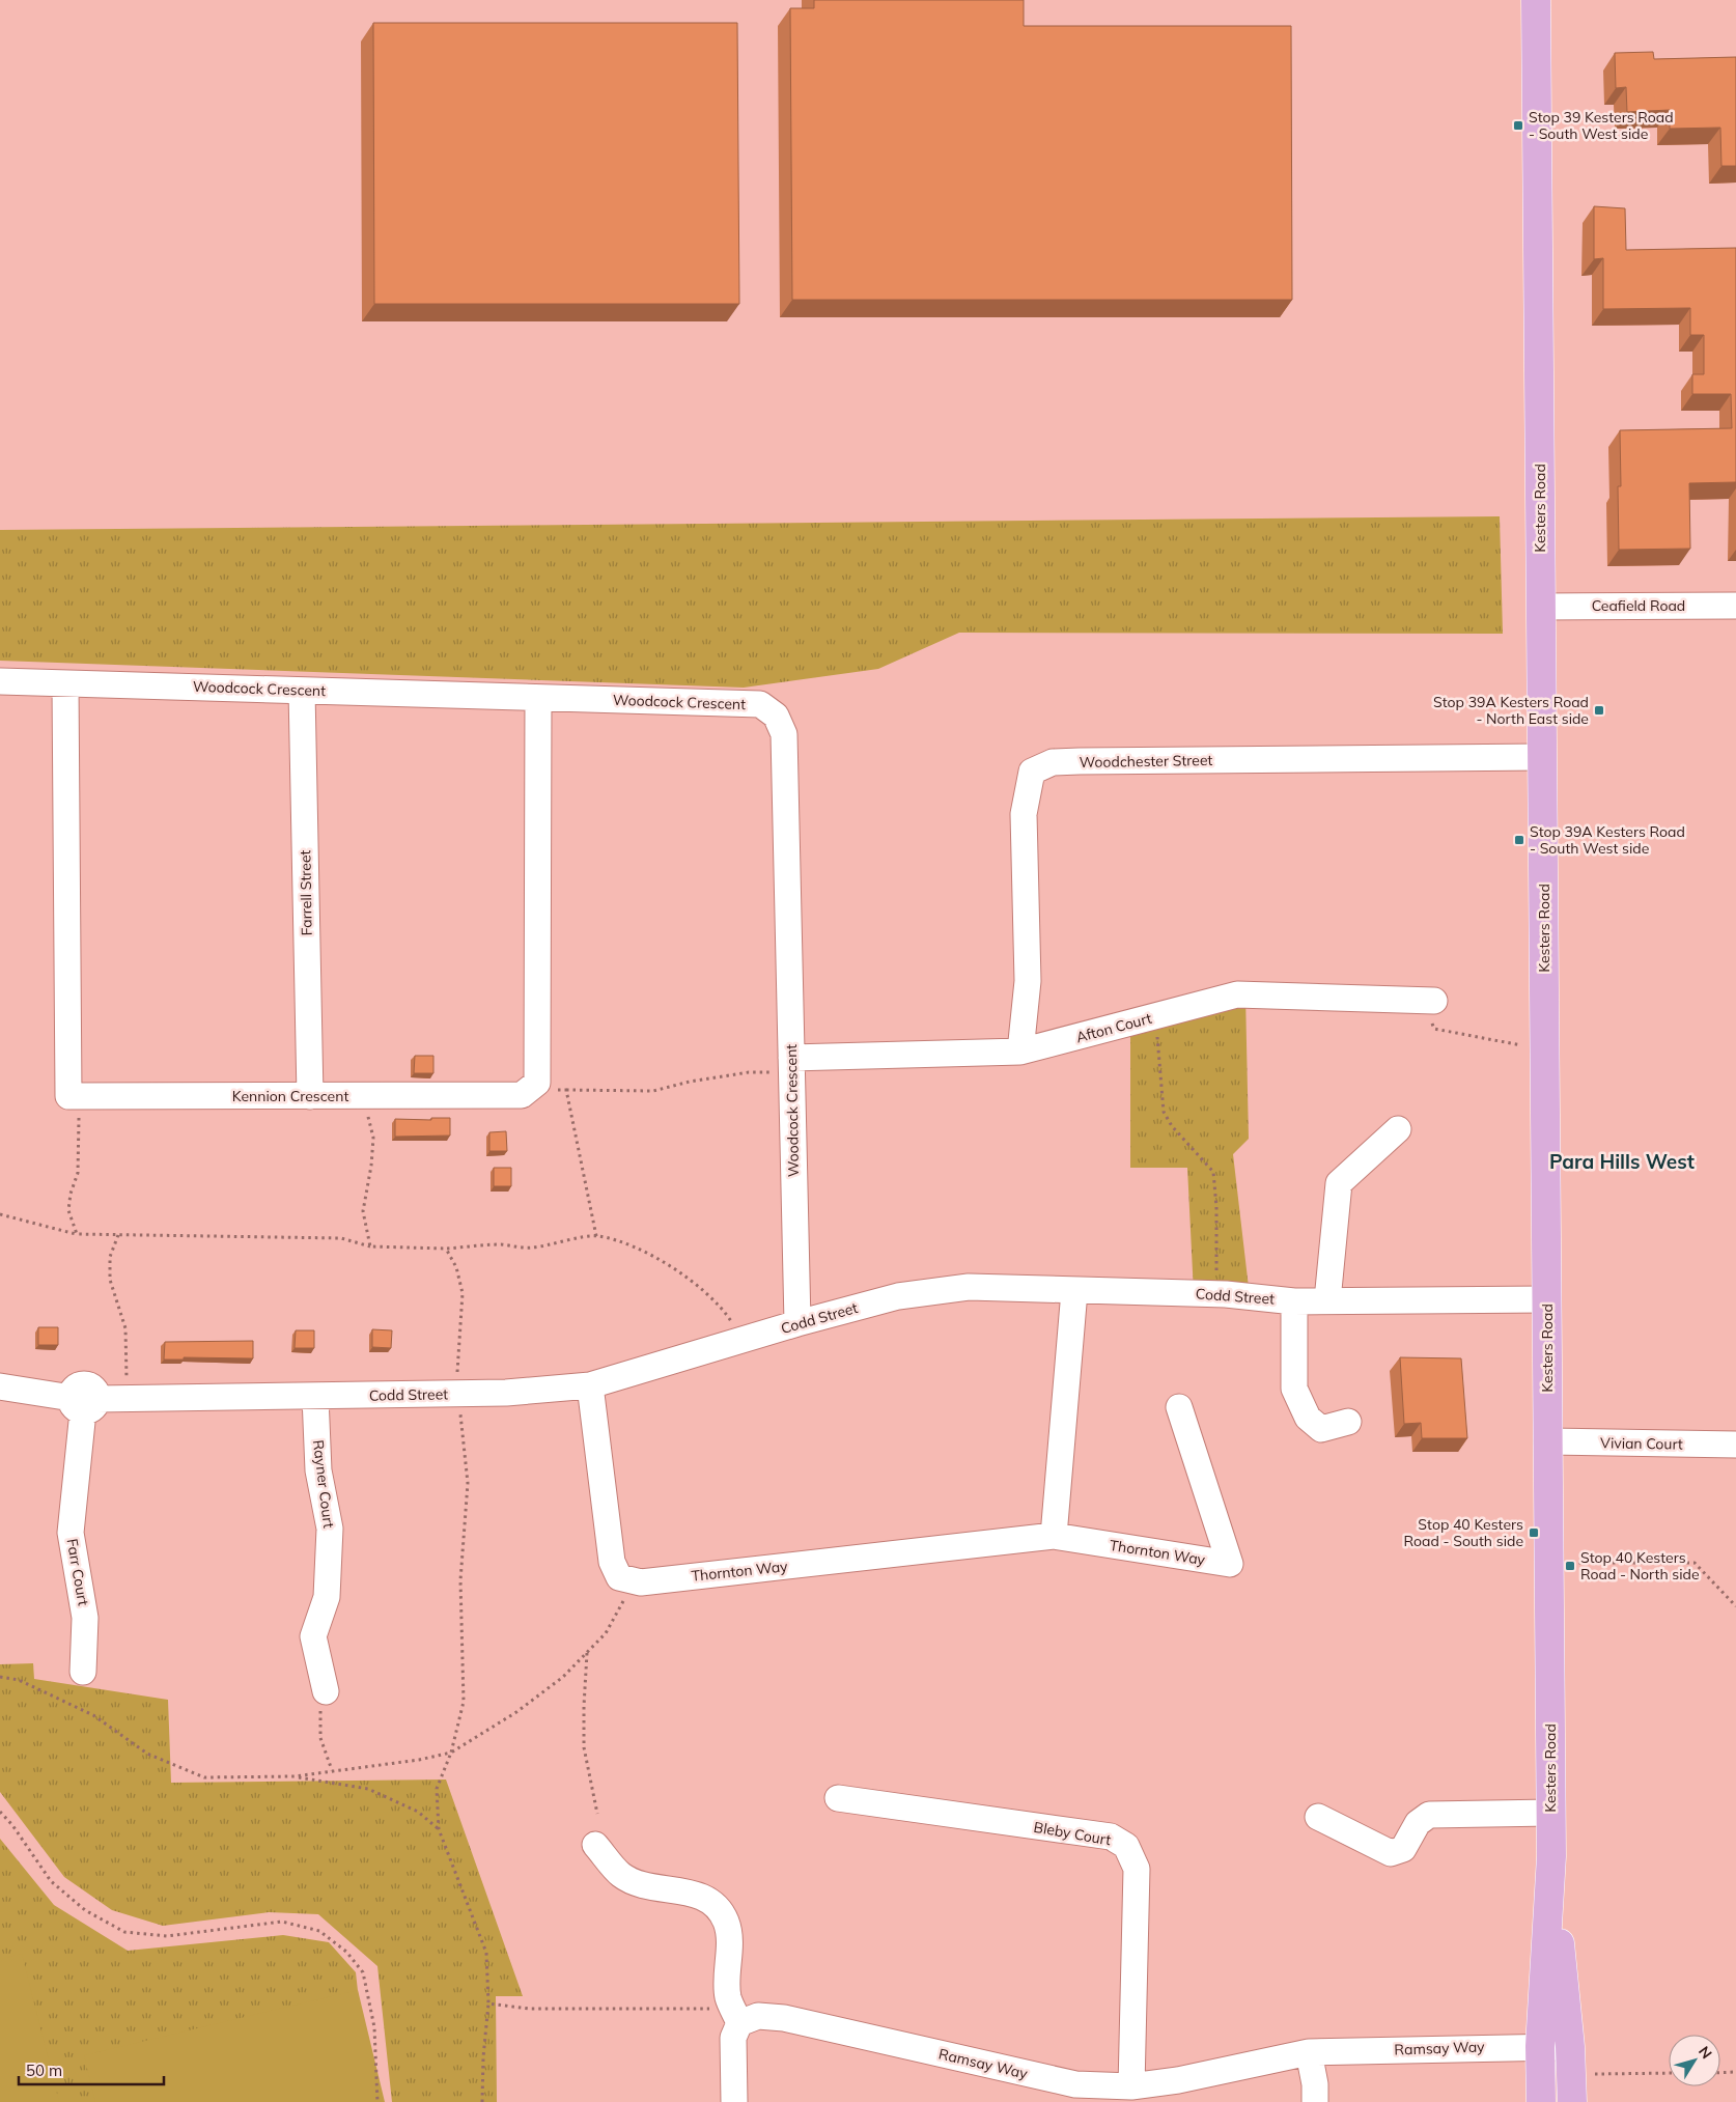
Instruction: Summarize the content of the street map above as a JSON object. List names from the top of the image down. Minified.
{"streets":{"main road":["Kesters Road"],"street":["Ceafield Road","Woodcock Crescent","Woodchester Street","Farrell Street","Afton Court","Kennion Crescent","Codd Street","Vivian Court","Rayner Court","Thornton Way","Farr Court","Bleby Court","Ramsay Way"]},"crossings":[["Kesters Road","Ceafield Road"],["Kesters Road","Woodchester Street"],["Kesters Road","Codd Street"],["Kesters Road","Vivian Court"],["Kesters Road","Ramsay Way"],["Woodcock Crescent","Farrell Street"],["Woodcock Crescent","Afton Court"],["Woodcock Crescent","Kennion Crescent"],["Woodcock Crescent","Codd Street"],["Woodchester Street","Afton Court"],["Farrell Street","Kennion Crescent"],["Codd Street","Rayner Court"],["Codd Street","Thornton Way"],["Codd Street","Farr Court"],["Bleby Court","Ramsay Way"]],"districts":["Para Hills West"],"places":{"transit":["Stop 39 Kesters Road - South West side","Stop 39A Kesters Road - North East side","Stop 39A Kesters Road - South West side","Stop 40 Kesters Road - South side","Stop 40 Kesters Road - North side"]},"scale_bar":"50 m","north":"top right"}
